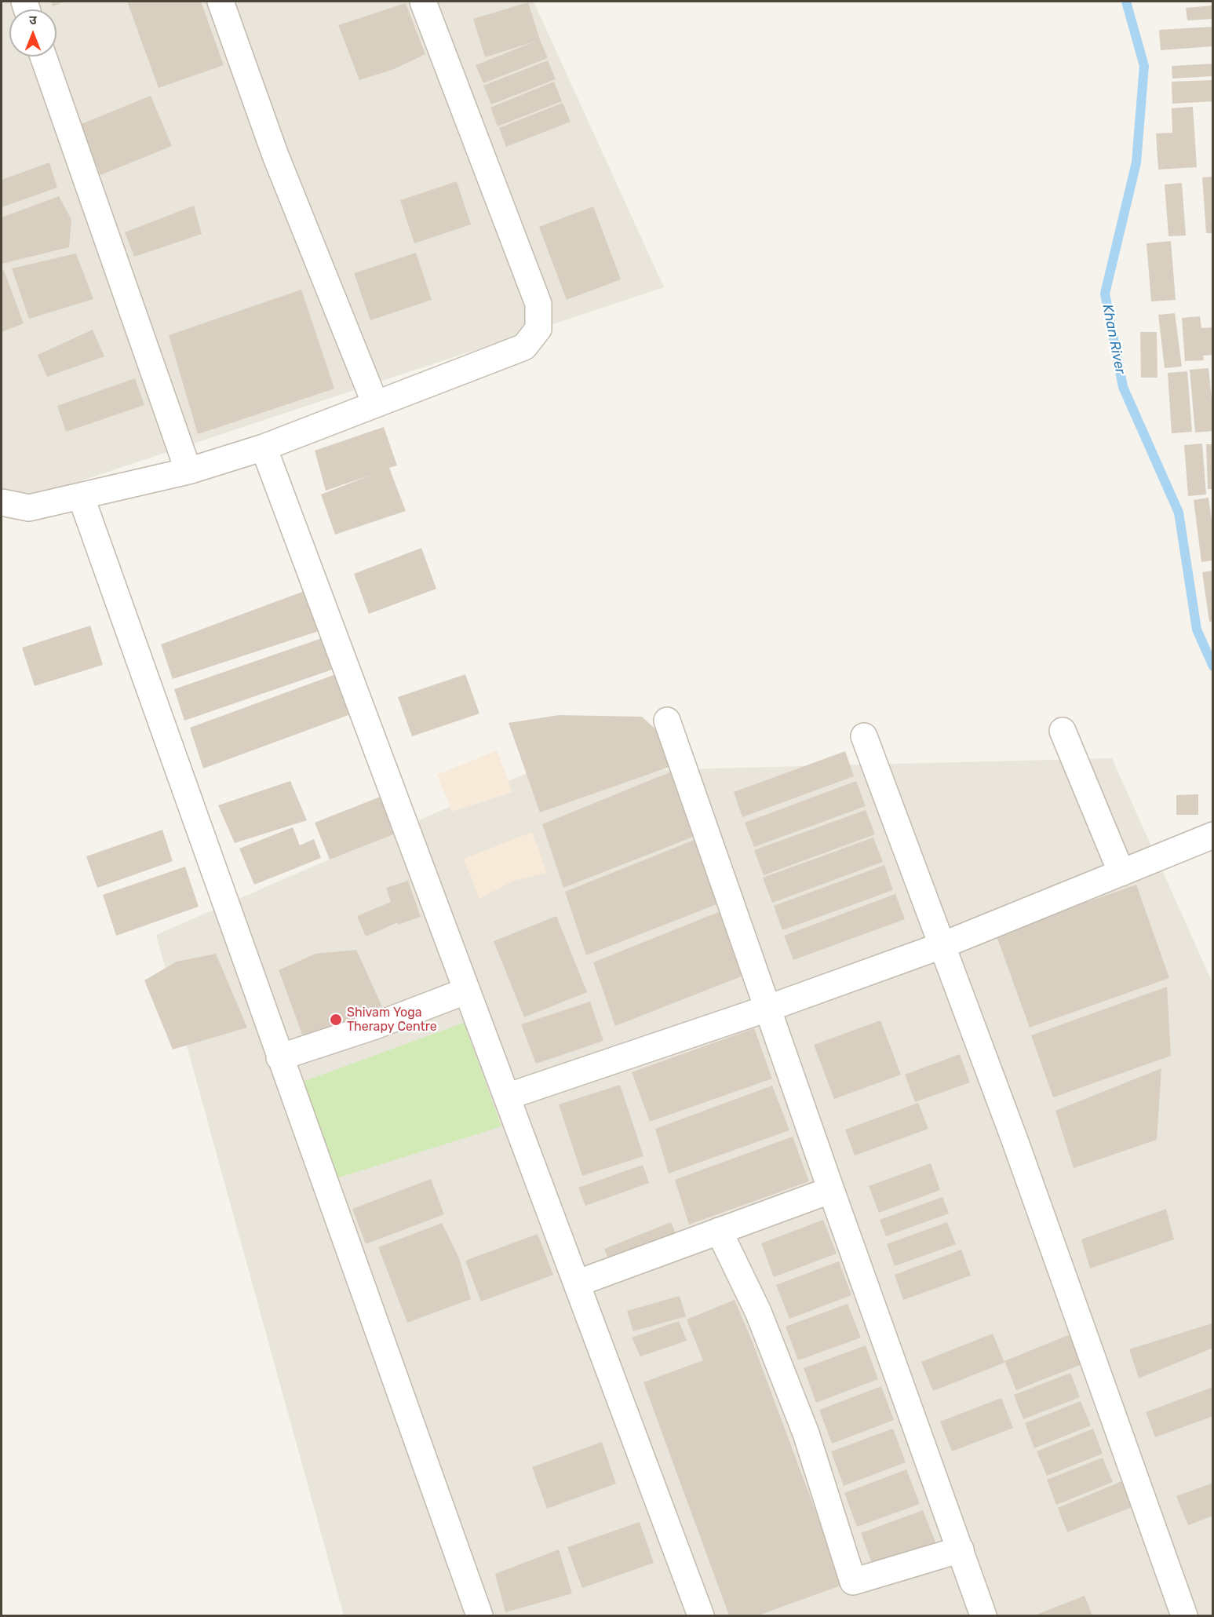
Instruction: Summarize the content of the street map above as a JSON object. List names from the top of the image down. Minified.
{"water":["Khan River"],"places":["Shivam Yoga Therapy Centre"],"north":"top"}
